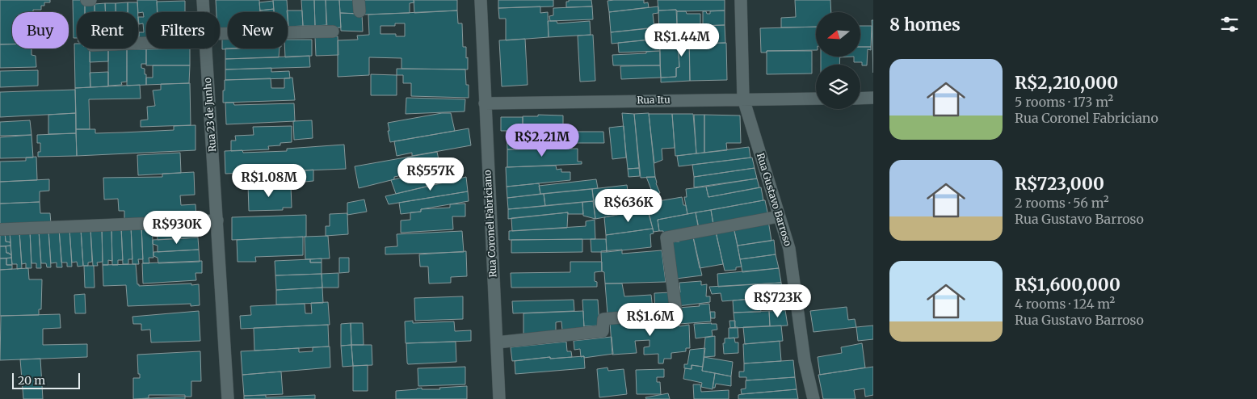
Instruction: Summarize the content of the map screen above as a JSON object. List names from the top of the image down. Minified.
{"streets":{"street":["Rua Itu","Rua 23 de Junho","Rua Gustavo Barroso","Rua Coronel Fabriciano"]},"crossings":[["Rua Itu","Rua Gustavo Barroso"],["Rua Itu","Rua Coronel Fabriciano"]],"scale_bar":"20 m","north":"left","page":{"heading":"8 homes","chip":["Buy","Rent","Filters","New"],"price":["R$1.44M","R$2.21M","R$557K","R$1.08M","R$636K","R$930K","R$723K","R$1.6M"],"list":[{"name":"R$2,210,000","note":"5 rooms · 173 m² · Rua Coronel Fabriciano"},{"name":"R$723,000","note":"2 rooms · 56 m² · Rua Gustavo Barroso"},{"name":"R$1,600,000","note":"4 rooms · 124 m² · Rua Gustavo Barroso"}],"scale":"20 m"}}
